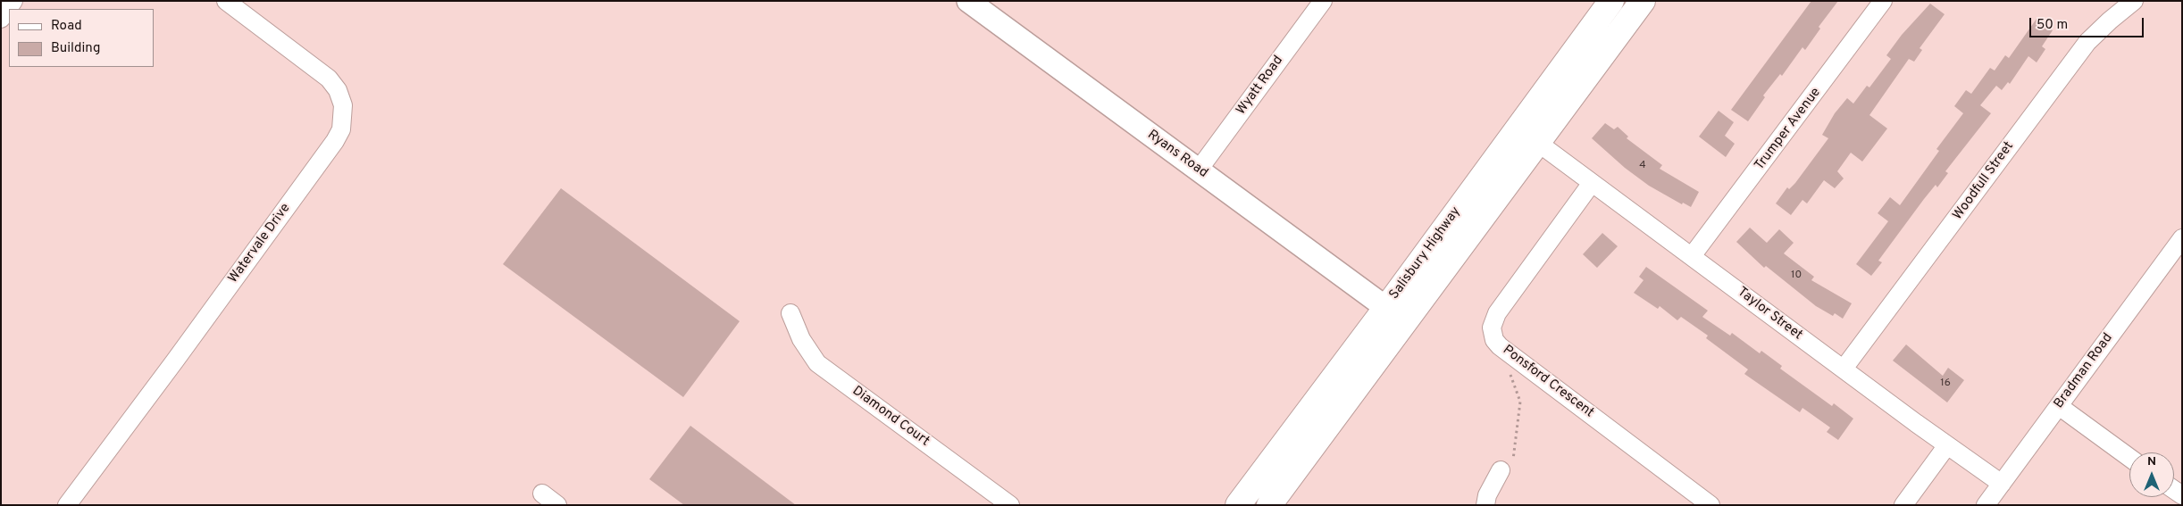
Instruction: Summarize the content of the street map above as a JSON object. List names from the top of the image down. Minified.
{"streets":{"main road":["Salisbury Highway"],"street":["Wyatt Road","Trumper Avenue","Ryans Road","Woodfull Street","Watervale Drive","Taylor Street","Bradman Road","Ponsford Crescent","Diamond Court"]},"crossings":[["Wyatt Road","Ryans Road"],["Trumper Avenue","Taylor Street"],["Ryans Road","Salisbury Highway"],["Woodfull Street","Taylor Street"],["Salisbury Highway","Taylor Street"],["Taylor Street","Bradman Road"],["Taylor Street","Ponsford Crescent"]],"house_numbers":["4","10","16"],"legend":["Road","Building"],"scale_bar":"50 m","north":"top"}
